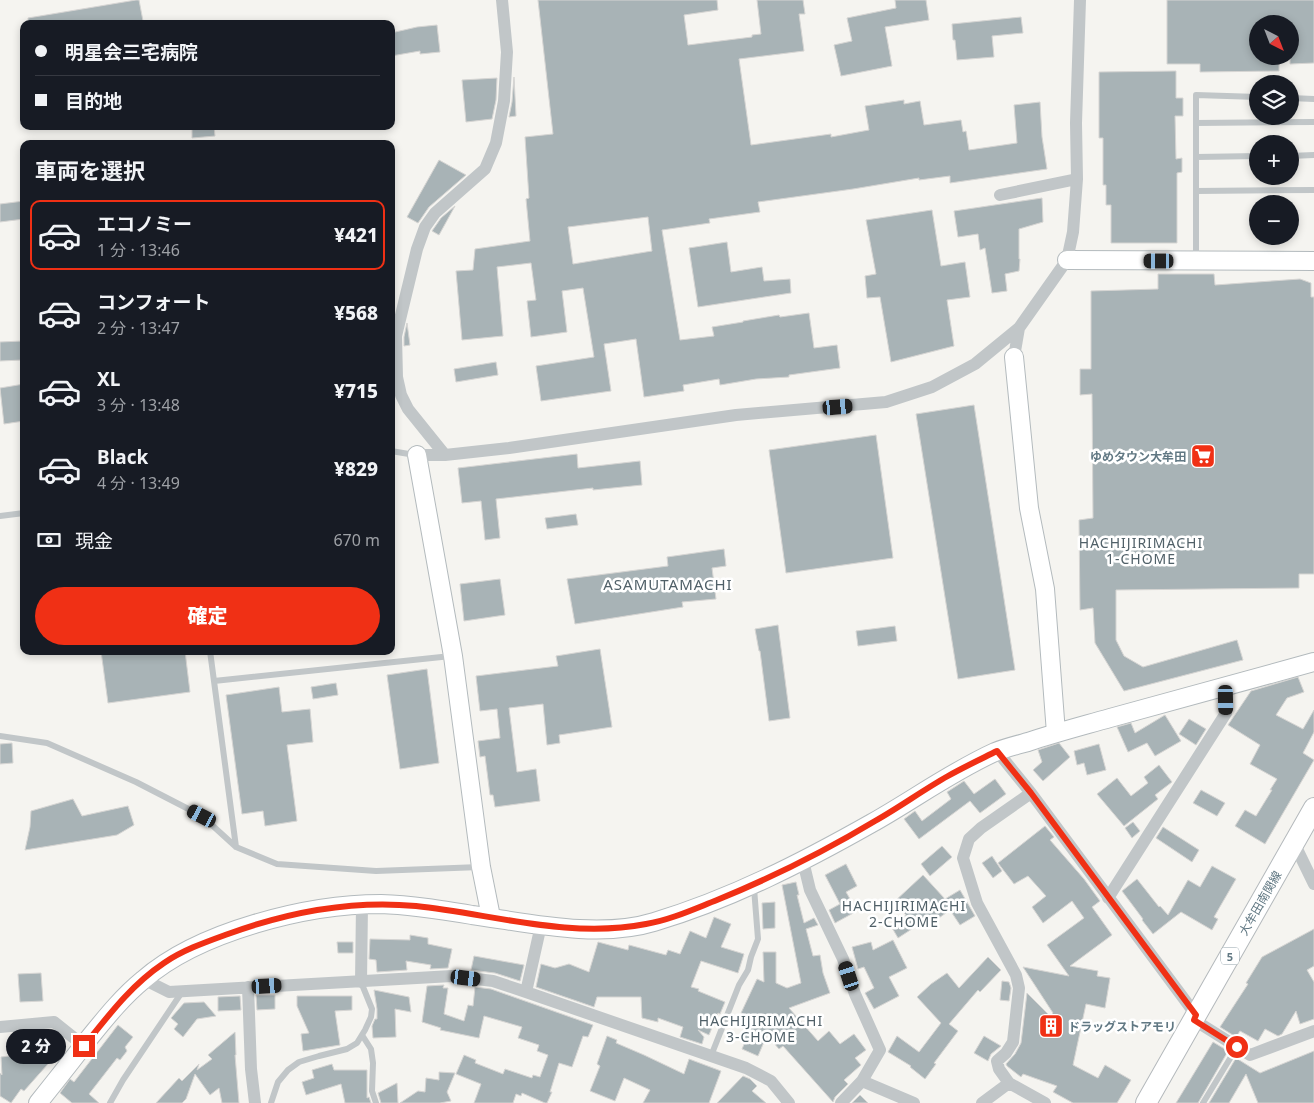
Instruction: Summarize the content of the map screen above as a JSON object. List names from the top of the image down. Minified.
{"streets":{"main road":["大牟田南関線","5"]},"districts":["HACHIJIRIMACHI 1-CHOME","ASAMUTAMACHI","HACHIJIRIMACHI 2-CHOME","HACHIJIRIMACHI 3-CHOME"],"places":{"supermarket":["ゆめタウン大牟田"],"building":["ドラッグストアモリ"]},"north":"bottom right","page":{"map_buttons":["+","−"],"banner":["明星会三宅病院","目的地"],"heading":"車両を選択","list":[{"name":"エコノミー","note":"1 分 · 13:46","value":"¥421"},{"name":"コンフォート","note":"2 分 · 13:47","value":"¥568"},{"name":"XL","note":"3 分 · 13:48","value":"¥715"},{"name":"Black","note":"4 分 · 13:49","value":"¥829"}],"pay":["現金","670 m"],"buttons":"確定","bubble":"2 分"}}
